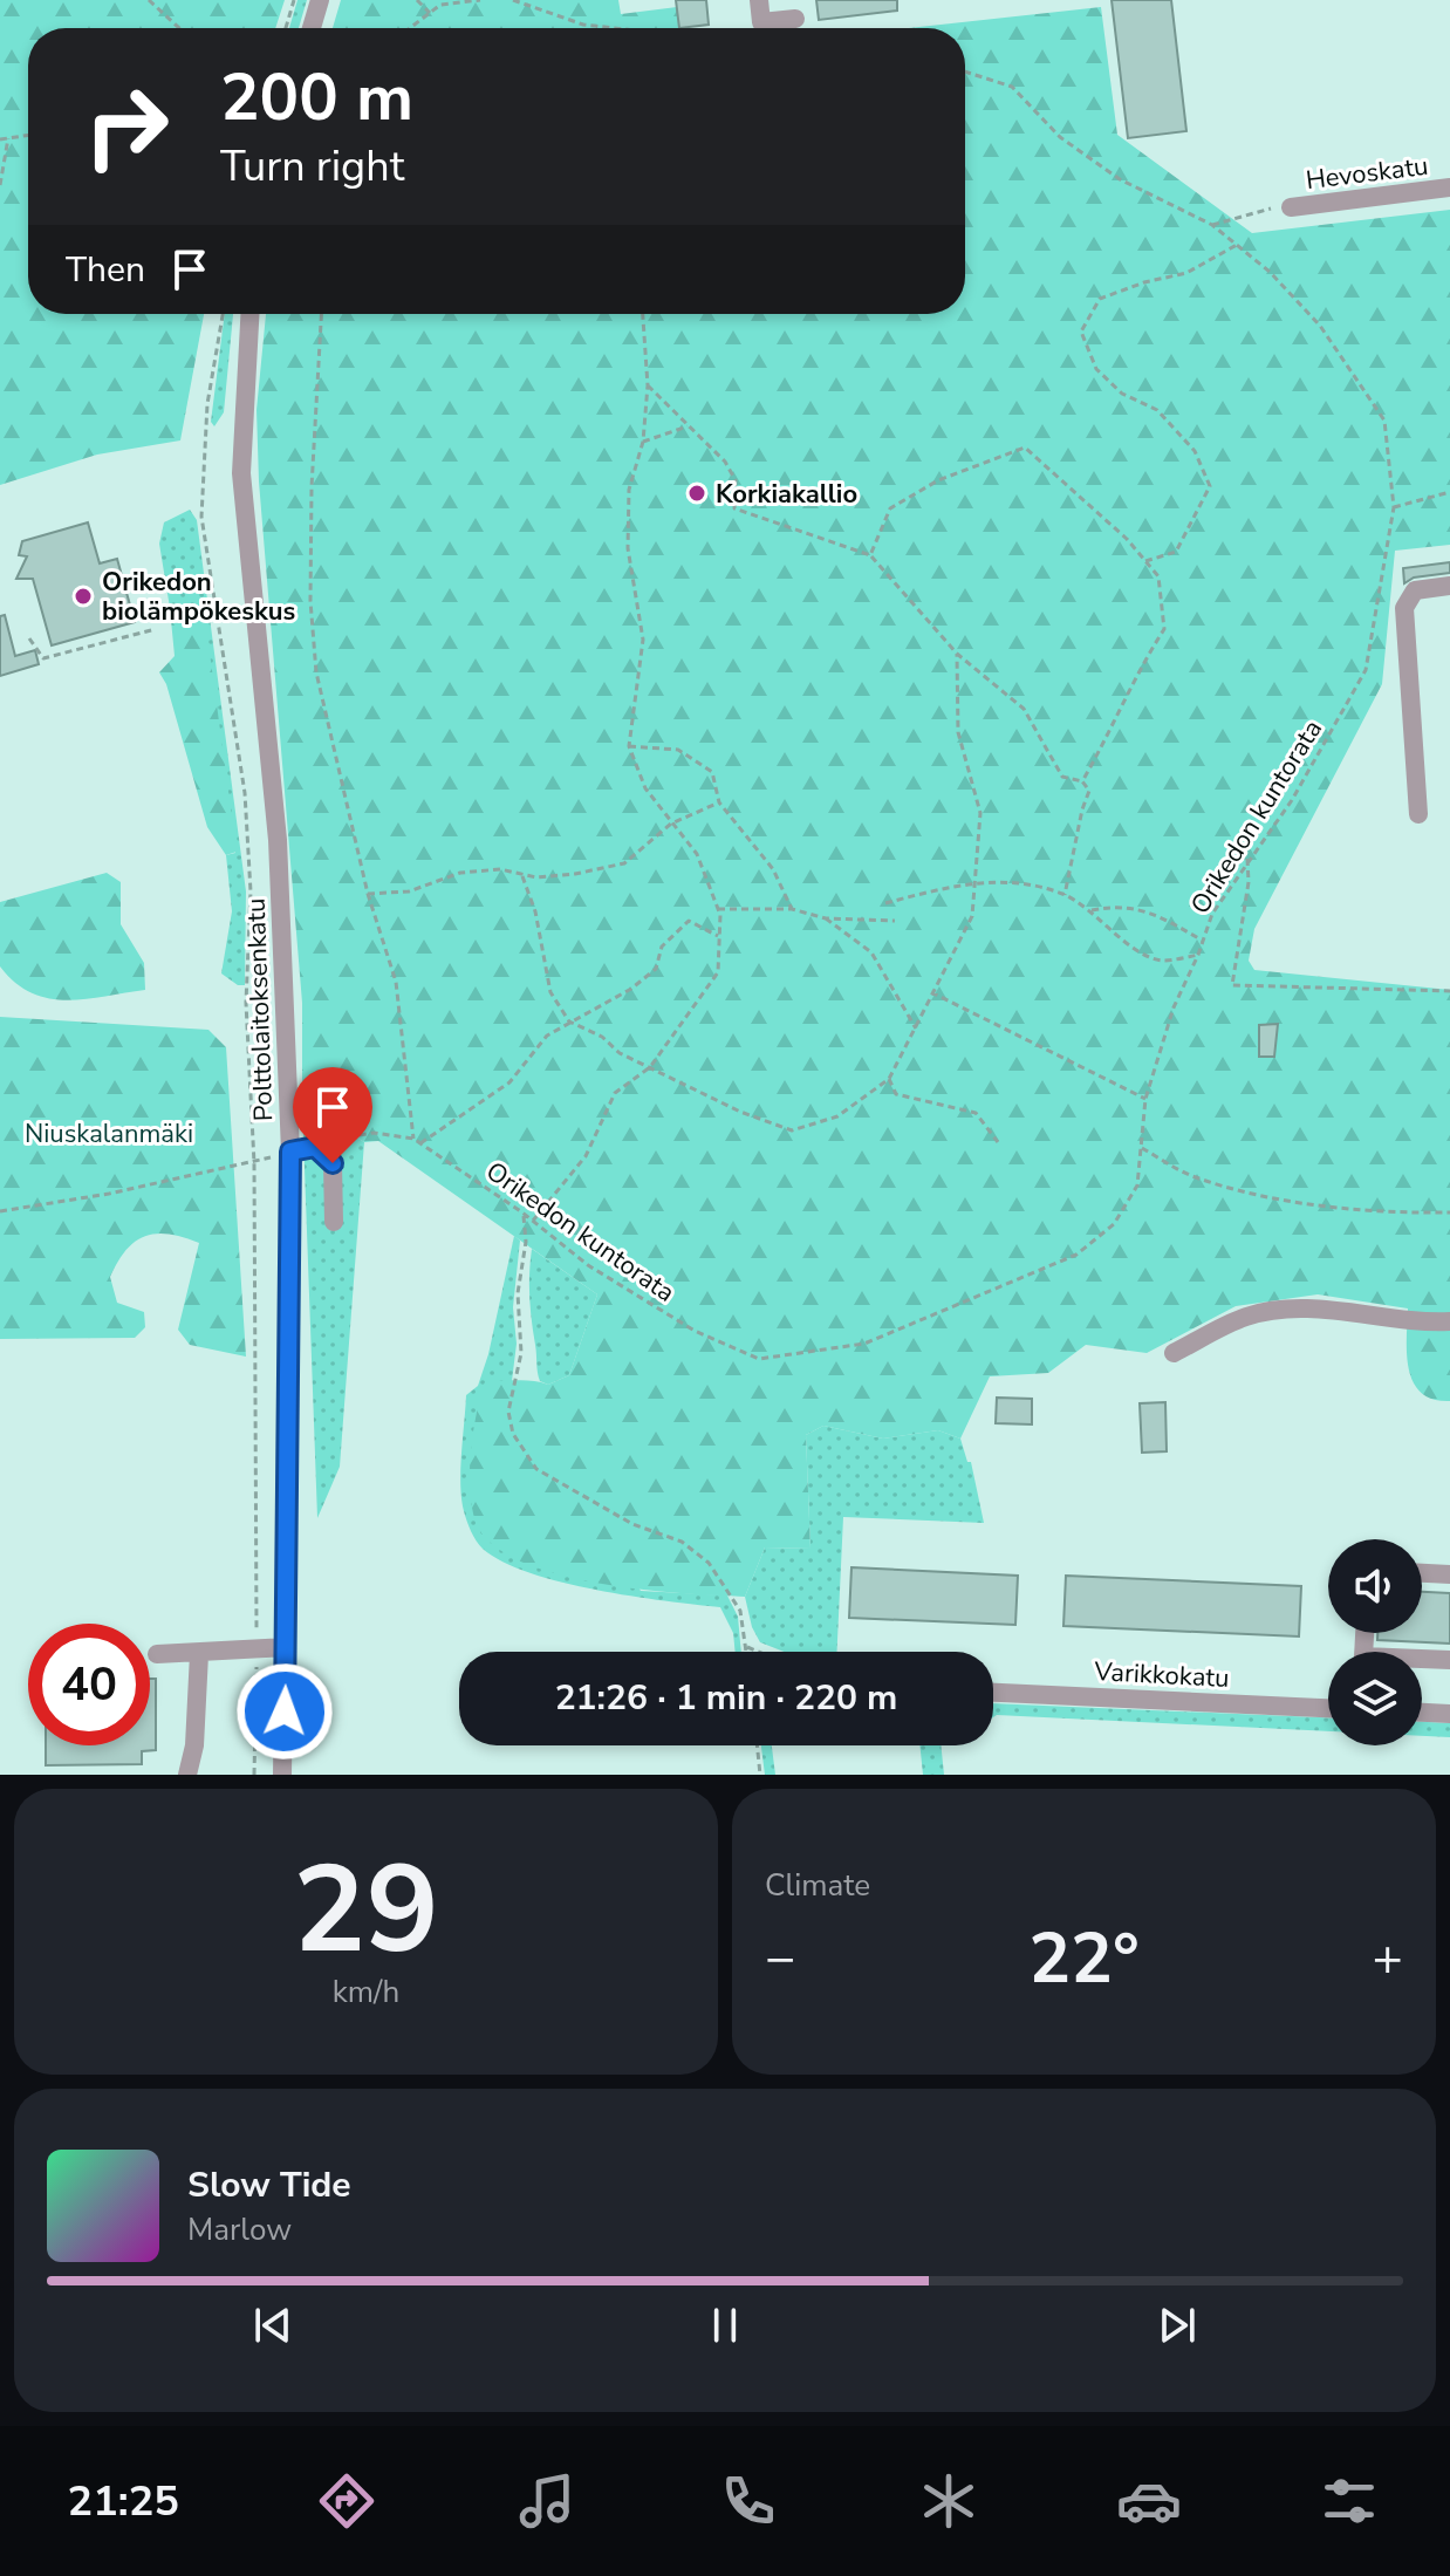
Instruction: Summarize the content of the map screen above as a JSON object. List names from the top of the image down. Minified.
{"streets":{"street":["Hevoskatu","Polttolaitoksenkatu","Varikkokatu"],"path":["Orikedon kuntorata"]},"parks":["Niuskalanmäki"],"places":["Korkiakallio","Orikedon biolämpökeskus"],"page":{"turn":["200 m","Turn right"],"then":"Then","limit":"40","trip":"21:26 · 1 min · 220 m","tile":[["29","km/h"],"Climate"],"heat":["−","22°","+"],"song":["Slow Tide","Marlow"],"tabs":"21:25"}}
